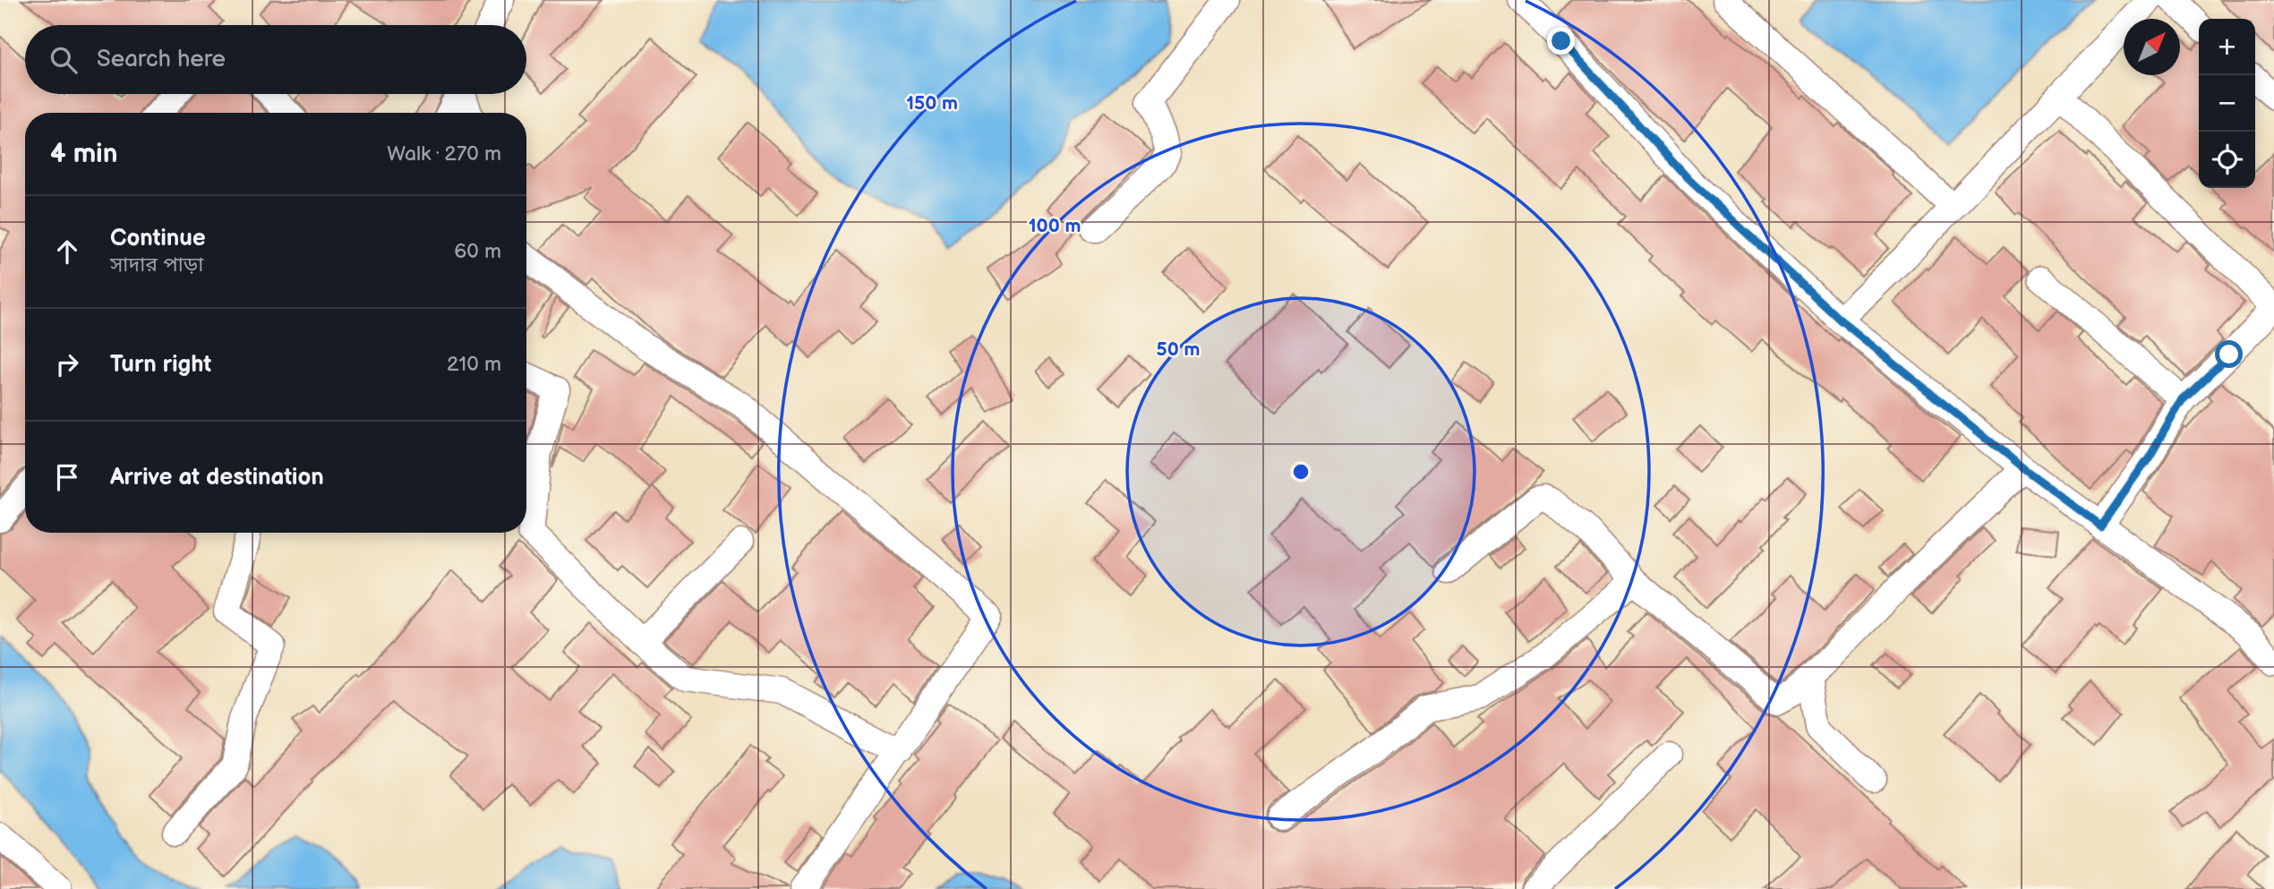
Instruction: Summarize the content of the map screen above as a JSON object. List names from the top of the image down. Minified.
{"north":"top right","page":{"map_buttons":["+","−"],"search":"Search here","heading":["4 min","Walk · 270 m"],"list":[["Continue","সাদার পাড়া","60 m"],["Turn right","210 m"],"Arrive at destination"]},"rings":["150 m","100 m","50 m"]}
